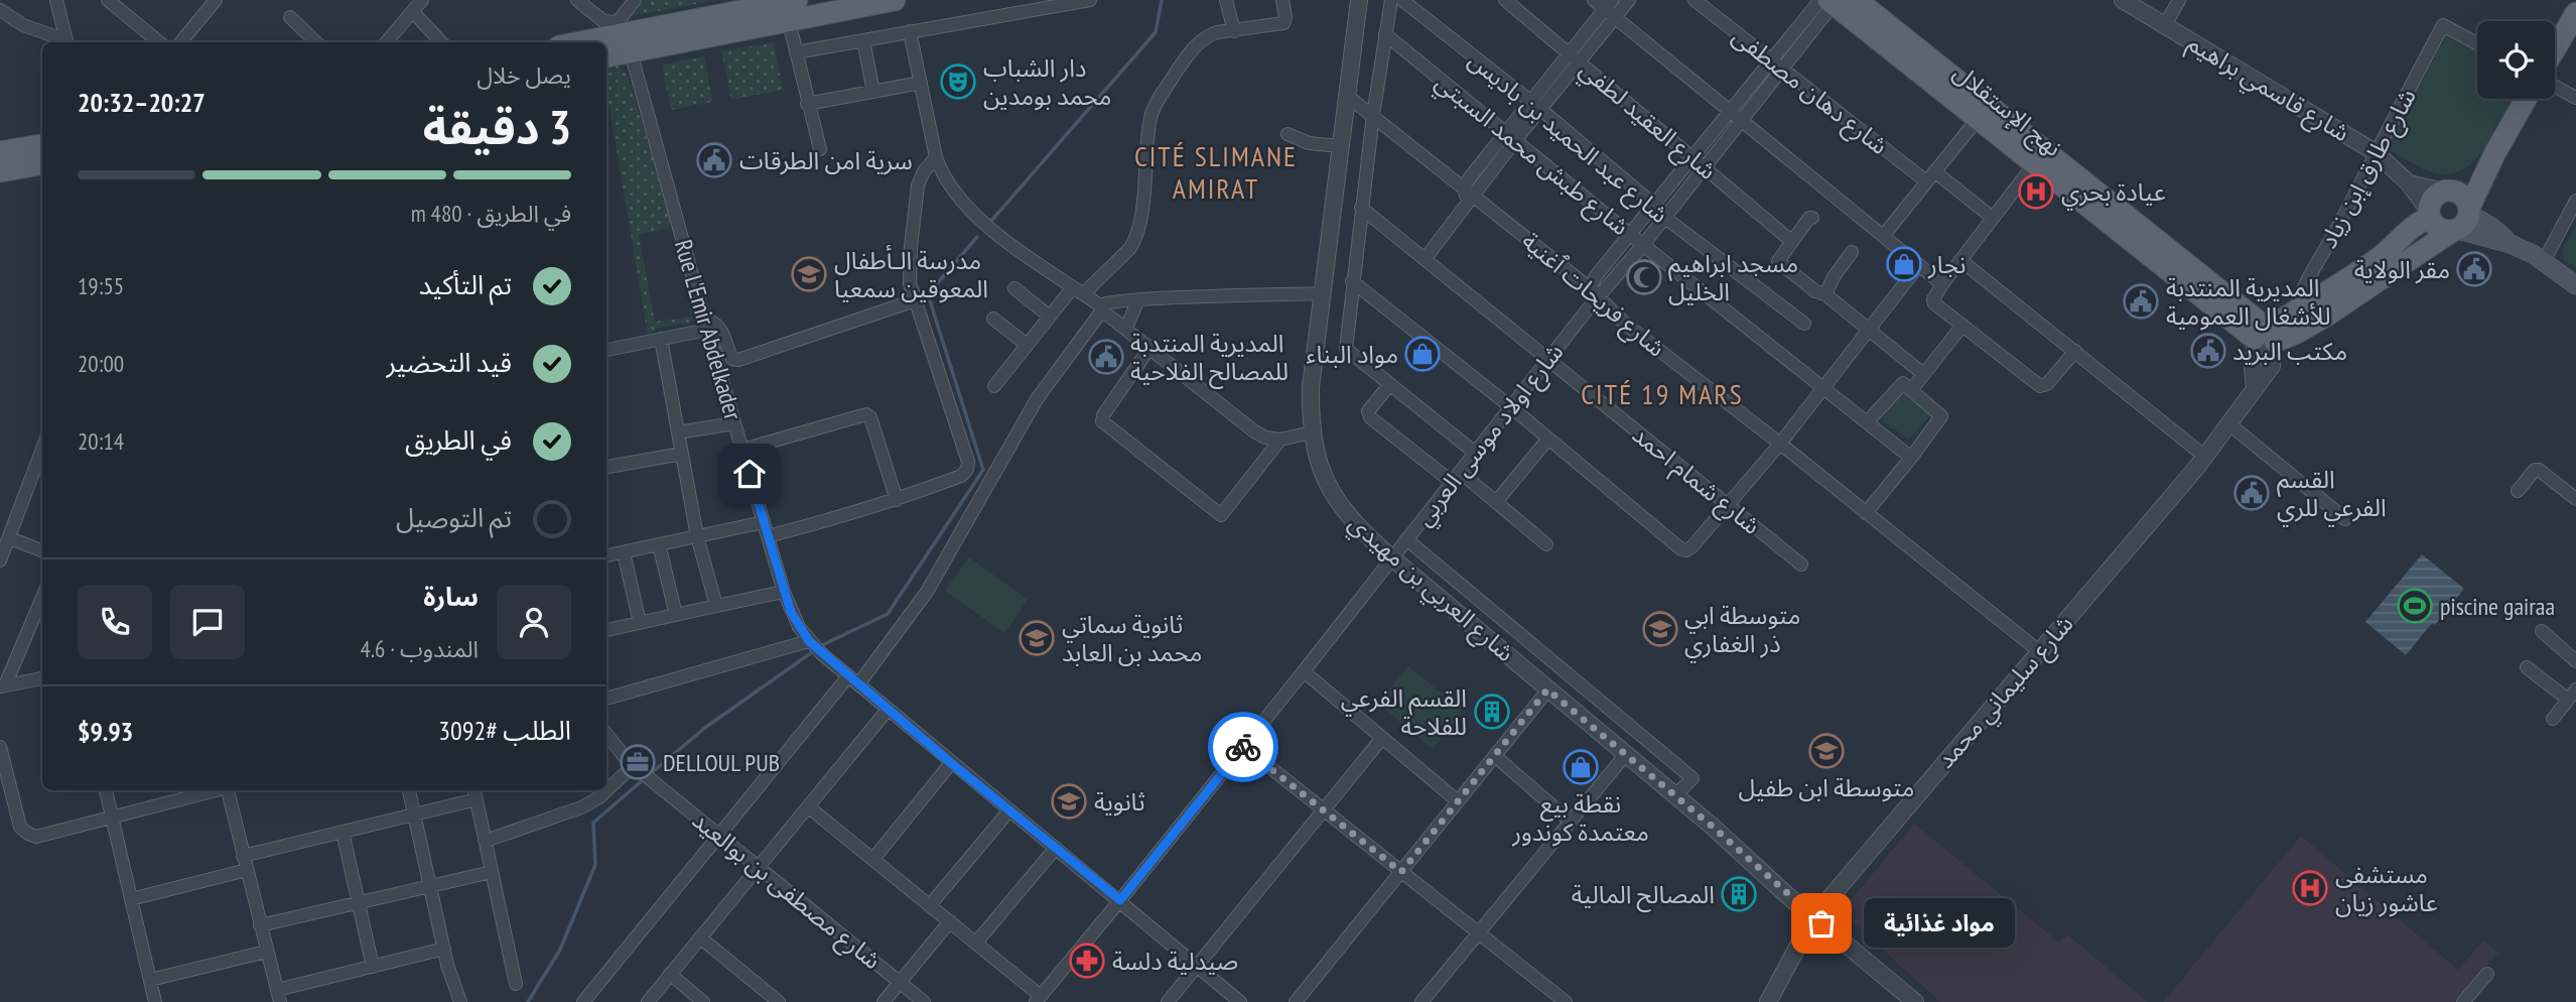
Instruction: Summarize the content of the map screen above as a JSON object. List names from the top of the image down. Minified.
{"streets":{"main road":["نهج الإستقلال"],"street":["شارع قاسمي براهيم","شارع دهان مصطفى","شارع العقيد لطفي","شارع عبد الحميد بن باديس","شارع طبش محمد السبتي","شارع طارق إبن زياد","شارع فريحات ٱغنية","Rue L'Emir Abdelkader","شارع اولاد موسى العربي","شارع شمام احمد","شارع العربي بن مهيدي","شارع سليماني محمد","شارع مصطفى بن بوالعيد"]},"crossings":[["شارع قاسمي براهيم","شارع طارق إبن زياد"],["شارع دهان مصطفى","شارع اولاد موسى العربي"],["نهج الإستقلال","شارع اولاد موسى العربي"],["نهج الإستقلال","شارع سليماني محمد"],["شارع العقيد لطفي","شارع اولاد موسى العربي"],["شارع عبد الحميد بن باديس","شارع اولاد موسى العربي"],["شارع طبش محمد السبتي","شارع اولاد موسى العربي"],["شارع فريحات ٱغنية","شارع اولاد موسى العربي"],["شارع فريحات ٱغنية","شارع العربي بن مهيدي"],["شارع فريحات ٱغنية","شارع سليماني محمد"],["Rue L'Emir Abdelkader","شارع اولاد موسى العربي"],["شارع اولاد موسى العربي","شارع شمام احمد"],["شارع اولاد موسى العربي","شارع العربي بن مهيدي"],["شارع العربي بن مهيدي","شارع سليماني محمد"]],"districts":["CITÉ SLIMANE AMIRAT","CITÉ 19 MARS"],"places":{"theatre":["دار الشباب محمد بومدين"],"public building":["سرية امن الطرقات","مقر الولاية","المديرية المنتدبة للأشغال العمومية","مكتب البريد","المديرية المنتدبة للمصالح الفلاحية","القسم الفرعي للري"],"hospital":["عيادة بحري","مستشفى عاشور زيان"],"shop":["نجار","مواد البناء","نقطة بيع معتمدة كوندور"],"school or university":["مدرسة الـأطفال المعوقين سمعيا","متوسطة ابي ذر الغفاري","ثانوية سماتي محمد بن العابد","متوسطة ابن طفيل","ثانوية"],"mosque":["مسجد ابراهيم الخليل"],"sports":["piscine gairaa"],"building":["القسم الفرعي للفلاحة","المصالح المالية"],"office":["DELLOUL PUB"],"other":["مواد غذائية"],"pharmacy":["صيدلية دلسة"]},"page":{"heading":["3 دقيقة","يصل خلال","20:27–20:32"],"panel":["سارة","المندوب · 4.6","الطلب #3092","$9.93"],"bar":"في الطريق · 480 m","list":[["تم التأكيد","19:55"],["قيد التحضير","20:00"],["في الطريق","20:14"],"تم التوصيل"],"bubble":"مواد غذائية"}}
